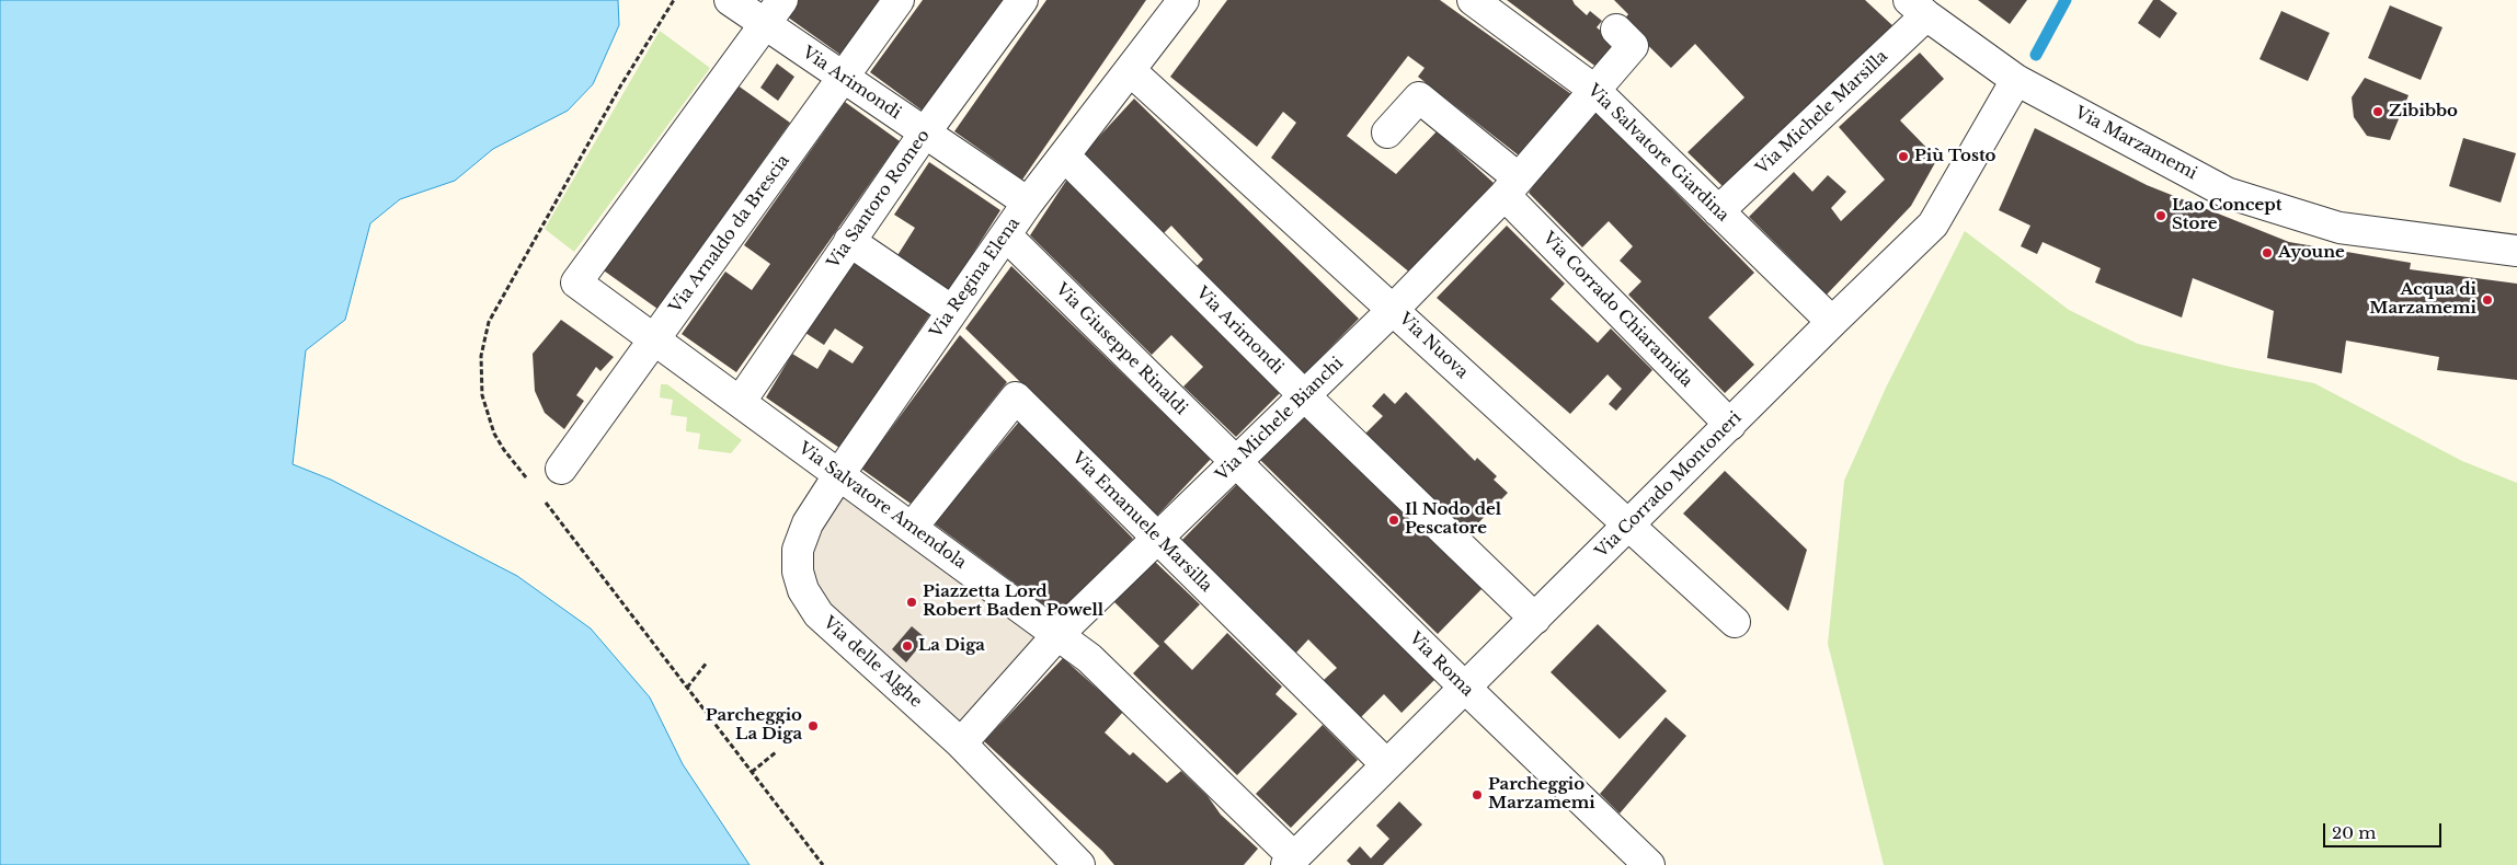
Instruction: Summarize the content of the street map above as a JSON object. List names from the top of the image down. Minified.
{"streets":{"street":["Via Arimondi","Via Michele Marsilla","Via Marzamemi","Via Salvatore Giardina","Via Santoro Romeo","Via Arnaldo da Brescia","Via Regina Elena","Via Corrado Chiaramida","Via Nuova","Via Giuseppe Rinaldi","Via Michele Bianchi","Via Corrado Montoneri","Via Salvatore Amendola","Via Emanuele Marsilla","Via delle Alghe","Via Roma"]},"crossings":[["Via Arimondi","Via Santoro Romeo"],["Via Arimondi","Via Arnaldo da Brescia"],["Via Arimondi","Via Regina Elena"],["Via Arimondi","Via Michele Bianchi"],["Via Arimondi","Via Corrado Montoneri"],["Via Arimondi","Via Salvatore Amendola"],["Via Michele Marsilla","Via Marzamemi"],["Via Michele Marsilla","Via Salvatore Giardina"],["Via Marzamemi","Via Corrado Montoneri"],["Via Salvatore Giardina","Via Michele Bianchi"],["Via Salvatore Giardina","Via Corrado Montoneri"],["Via Santoro Romeo","Via Salvatore Amendola"],["Via Arnaldo da Brescia","Via Salvatore Amendola"],["Via Regina Elena","Via Nuova"],["Via Regina Elena","Via Giuseppe Rinaldi"],["Via Regina Elena","Via Salvatore Amendola"],["Via Regina Elena","Via delle Alghe"],["Via Corrado Chiaramida","Via Michele Bianchi"],["Via Corrado Chiaramida","Via Corrado Montoneri"],["Via Nuova","Via Michele Bianchi"],["Via Nuova","Via Corrado Montoneri"],["Via Giuseppe Rinaldi","Via Michele Bianchi"],["Via Giuseppe Rinaldi","Via Roma"],["Via Michele Bianchi","Via Salvatore Amendola"],["Via Michele Bianchi","Via Emanuele Marsilla"],["Via Michele Bianchi","Via delle Alghe"],["Via Michele Bianchi","Via Roma"],["Via Corrado Montoneri","Via Salvatore Amendola"],["Via Corrado Montoneri","Via Emanuele Marsilla"],["Via Corrado Montoneri","Via Roma"],["Via Salvatore Amendola","Via Emanuele Marsilla"]],"places":["Zibibbo","Più Tosto","Lao Concept Store","Ayoune","Acqua di Marzamemi","Il Nodo del Pescatore","Piazzetta Lord Robert Baden Powell","La Diga","Parcheggio La Diga","Parcheggio Marzamemi"],"scale_bar":"20 m"}
